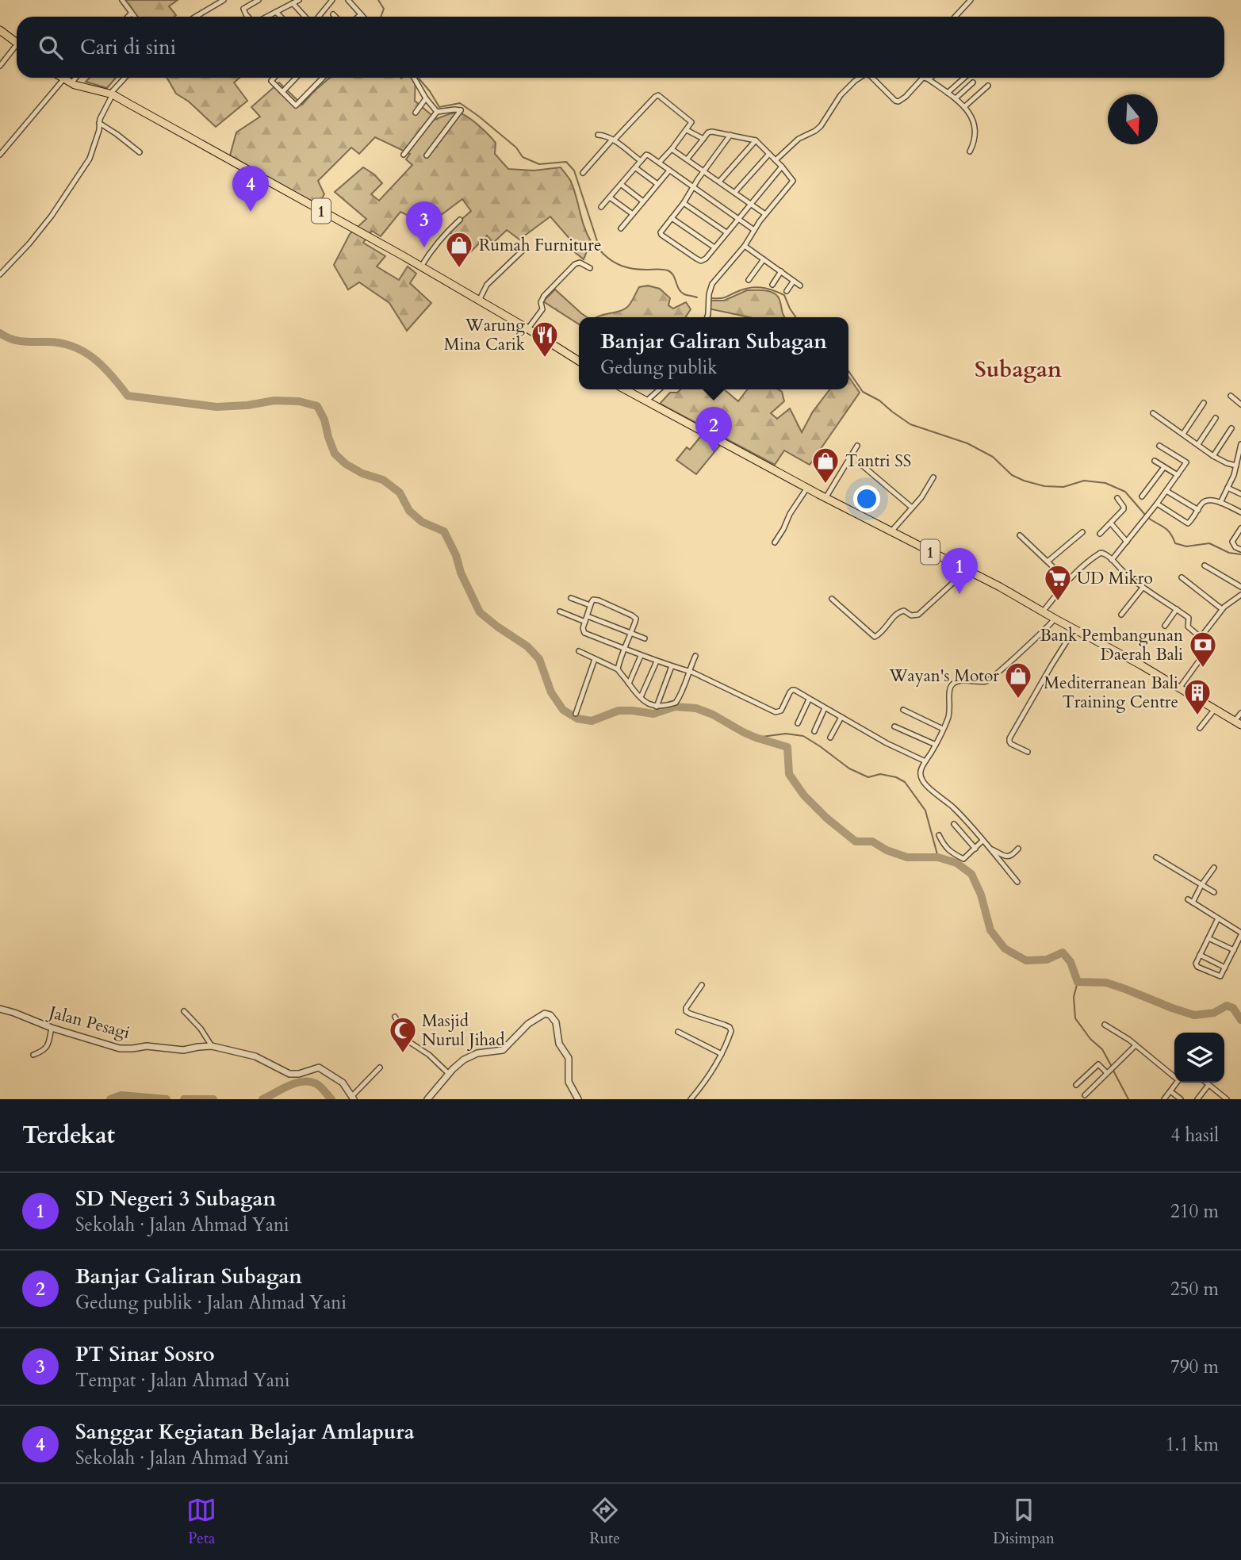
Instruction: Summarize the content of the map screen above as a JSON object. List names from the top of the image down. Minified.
{"streets":{"highway":["1"],"street":["Jalan Pesagi"]},"districts":["Subagan"],"places":{"shop":["Rumah Furniture","Tantri SS","Wayan's Motor"],"restaurant":["Warung Mina Carik"],"supermarket":["UD Mikro"],"bank":["Bank Pembangunan Daerah Bali"],"building":["Mediterranean Bali Training Centre"],"mosque":["Masjid Nurul Jihad"]},"north":"bottom","page":{"search":"Cari di sini","pins":["4","3","2","1"],"popup":["Banjar Galiran Subagan","Gedung publik"],"heading":["Terdekat","4 hasil"],"list":[{"mark":"1","name":"SD Negeri 3 Subagan","note":"Sekolah · Jalan Ahmad Yani","value":"210 m"},{"mark":"2","name":"Banjar Galiran Subagan","note":"Gedung publik · Jalan Ahmad Yani","value":"250 m"},{"mark":"3","name":"PT Sinar Sosro","note":"Tempat · Jalan Ahmad Yani","value":"790 m"},{"mark":"4","name":"Sanggar Kegiatan Belajar Amlapura","note":"Sekolah · Jalan Ahmad Yani","value":"1.1 km"}],"nav":["Peta","Rute","Disimpan"]}}
